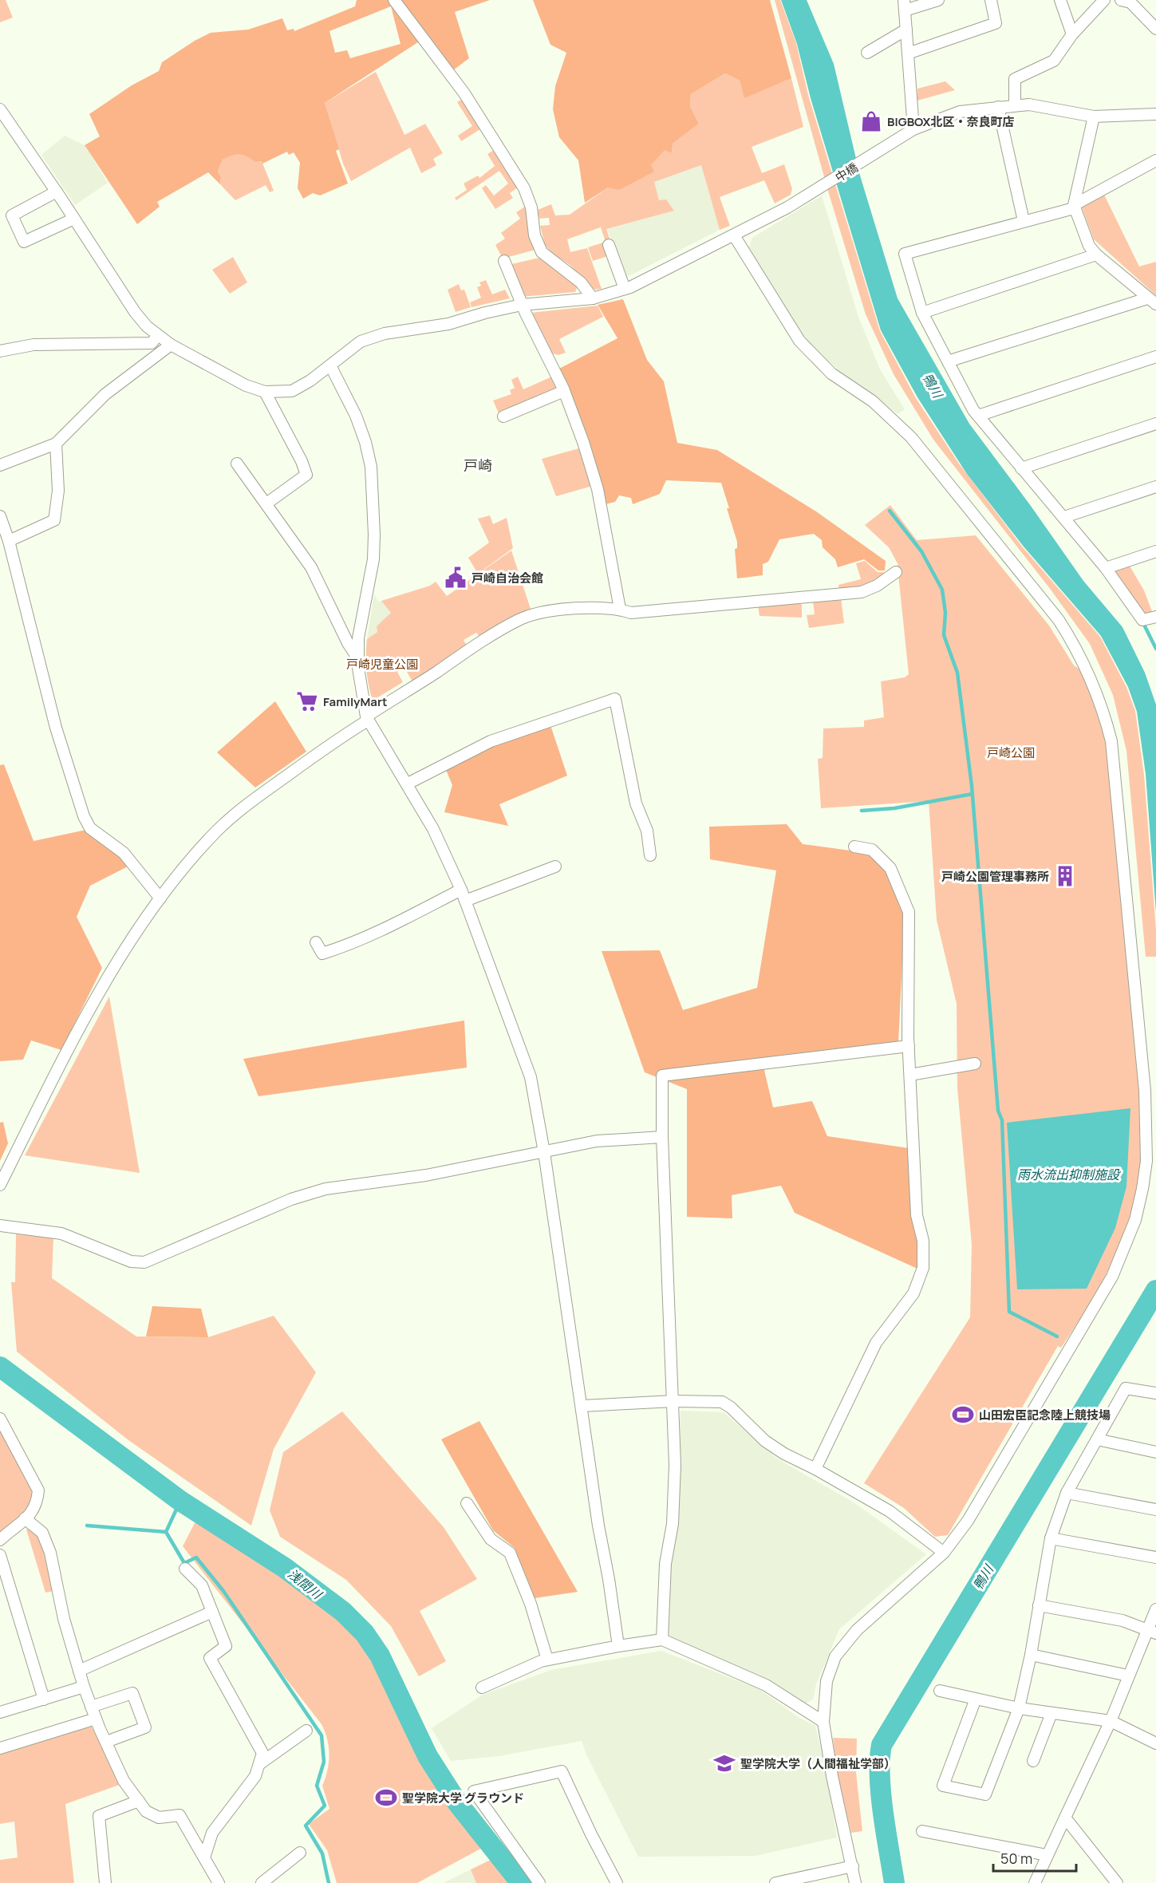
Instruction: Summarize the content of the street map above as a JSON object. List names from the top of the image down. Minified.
{"streets":{"street":["中橋"]},"districts":["戸崎"],"water":["鴨川","雨水流出抑制施設","浅間川"],"parks":["戸崎児童公園","戸崎公園"],"places":{"shop":["BIGBOX北区・奈良町店"],"public building":["戸崎自治会館"],"supermarket":["FamilyMart"],"building":["戸崎公園管理事務所"],"sports":["山田宏臣記念陸上競技場","聖学院大学 グラウンド"],"school or university":["聖学院大学（人間福祉学部）"]},"scale_bar":"50 m"}
